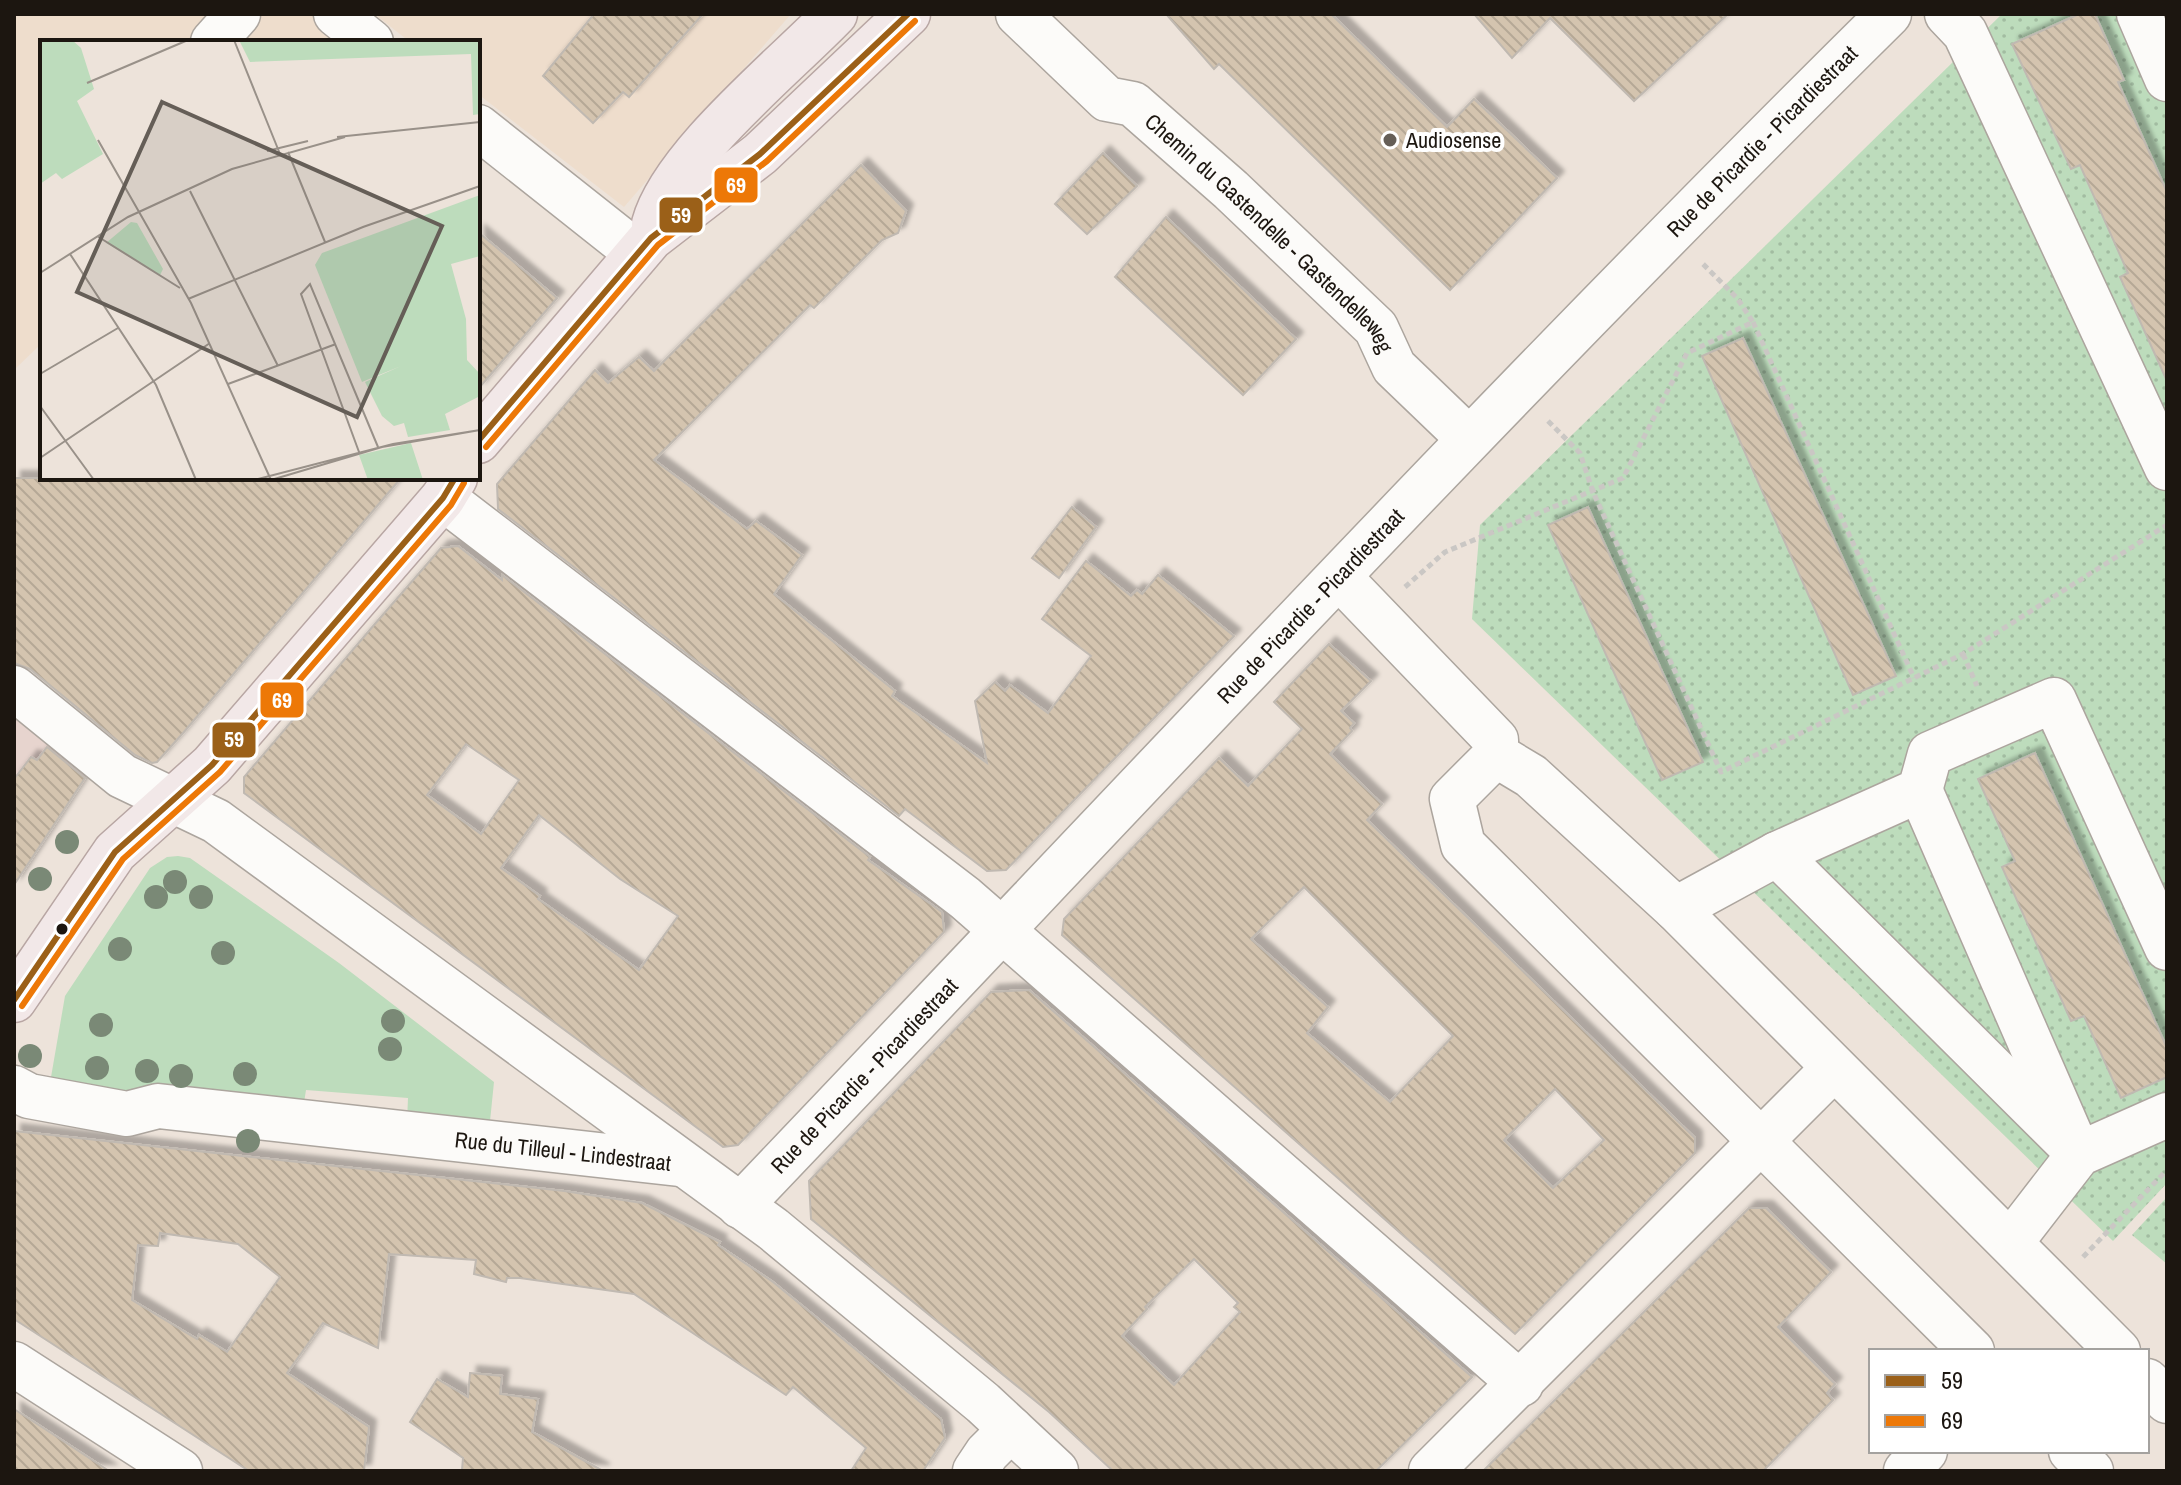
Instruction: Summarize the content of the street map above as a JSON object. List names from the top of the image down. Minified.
{"streets":{"street":["Rue de Picardie - Picardiestraat","Chemin du Gastendelle - Gastendelleweg","Rue du Tilleul - Lindestraat"]},"crossings":[["Rue de Picardie - Picardiestraat","Chemin du Gastendelle - Gastendelleweg"],["Rue de Picardie - Picardiestraat","Rue du Tilleul - Lindestraat"]],"places":["Audiosense"],"lines":["transit line 59","transit line 69"],"legend":["59","69"]}
